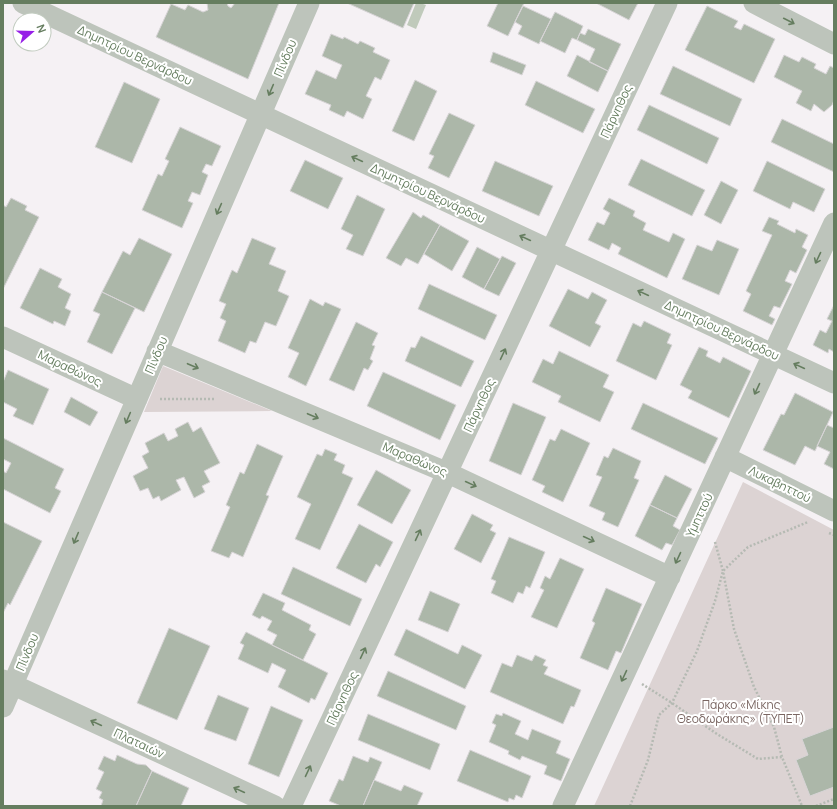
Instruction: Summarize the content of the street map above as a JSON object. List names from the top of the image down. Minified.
{"streets":{"street":["Δημητρίου Βερνάρδου","Πίνδου","Πάρνηθος","Μαραθώνος","Λυκαβηττού","Υμηττού","Πλαταιών"]},"crossings":[["Δημητρίου Βερνάρδου","Πίνδου"],["Δημητρίου Βερνάρδου","Πάρνηθος"],["Δημητρίου Βερνάρδου","Υμηττού"],["Πίνδου","Μαραθώνος"],["Πίνδου","Πλαταιών"],["Πάρνηθος","Μαραθώνος"],["Μαραθώνος","Υμηττού"],["Λυκαβηττού","Υμηττού"]],"one_way":["Δημητρίου Βερνάρδου","Πίνδου","Πάρνηθος","Μαραθώνος","Υμηττού","Πλαταιών"],"parks":["Πάρκο «Μίκης Θεοδωράκης» (ΤΥΠΕΤ)"],"north":"right"}
